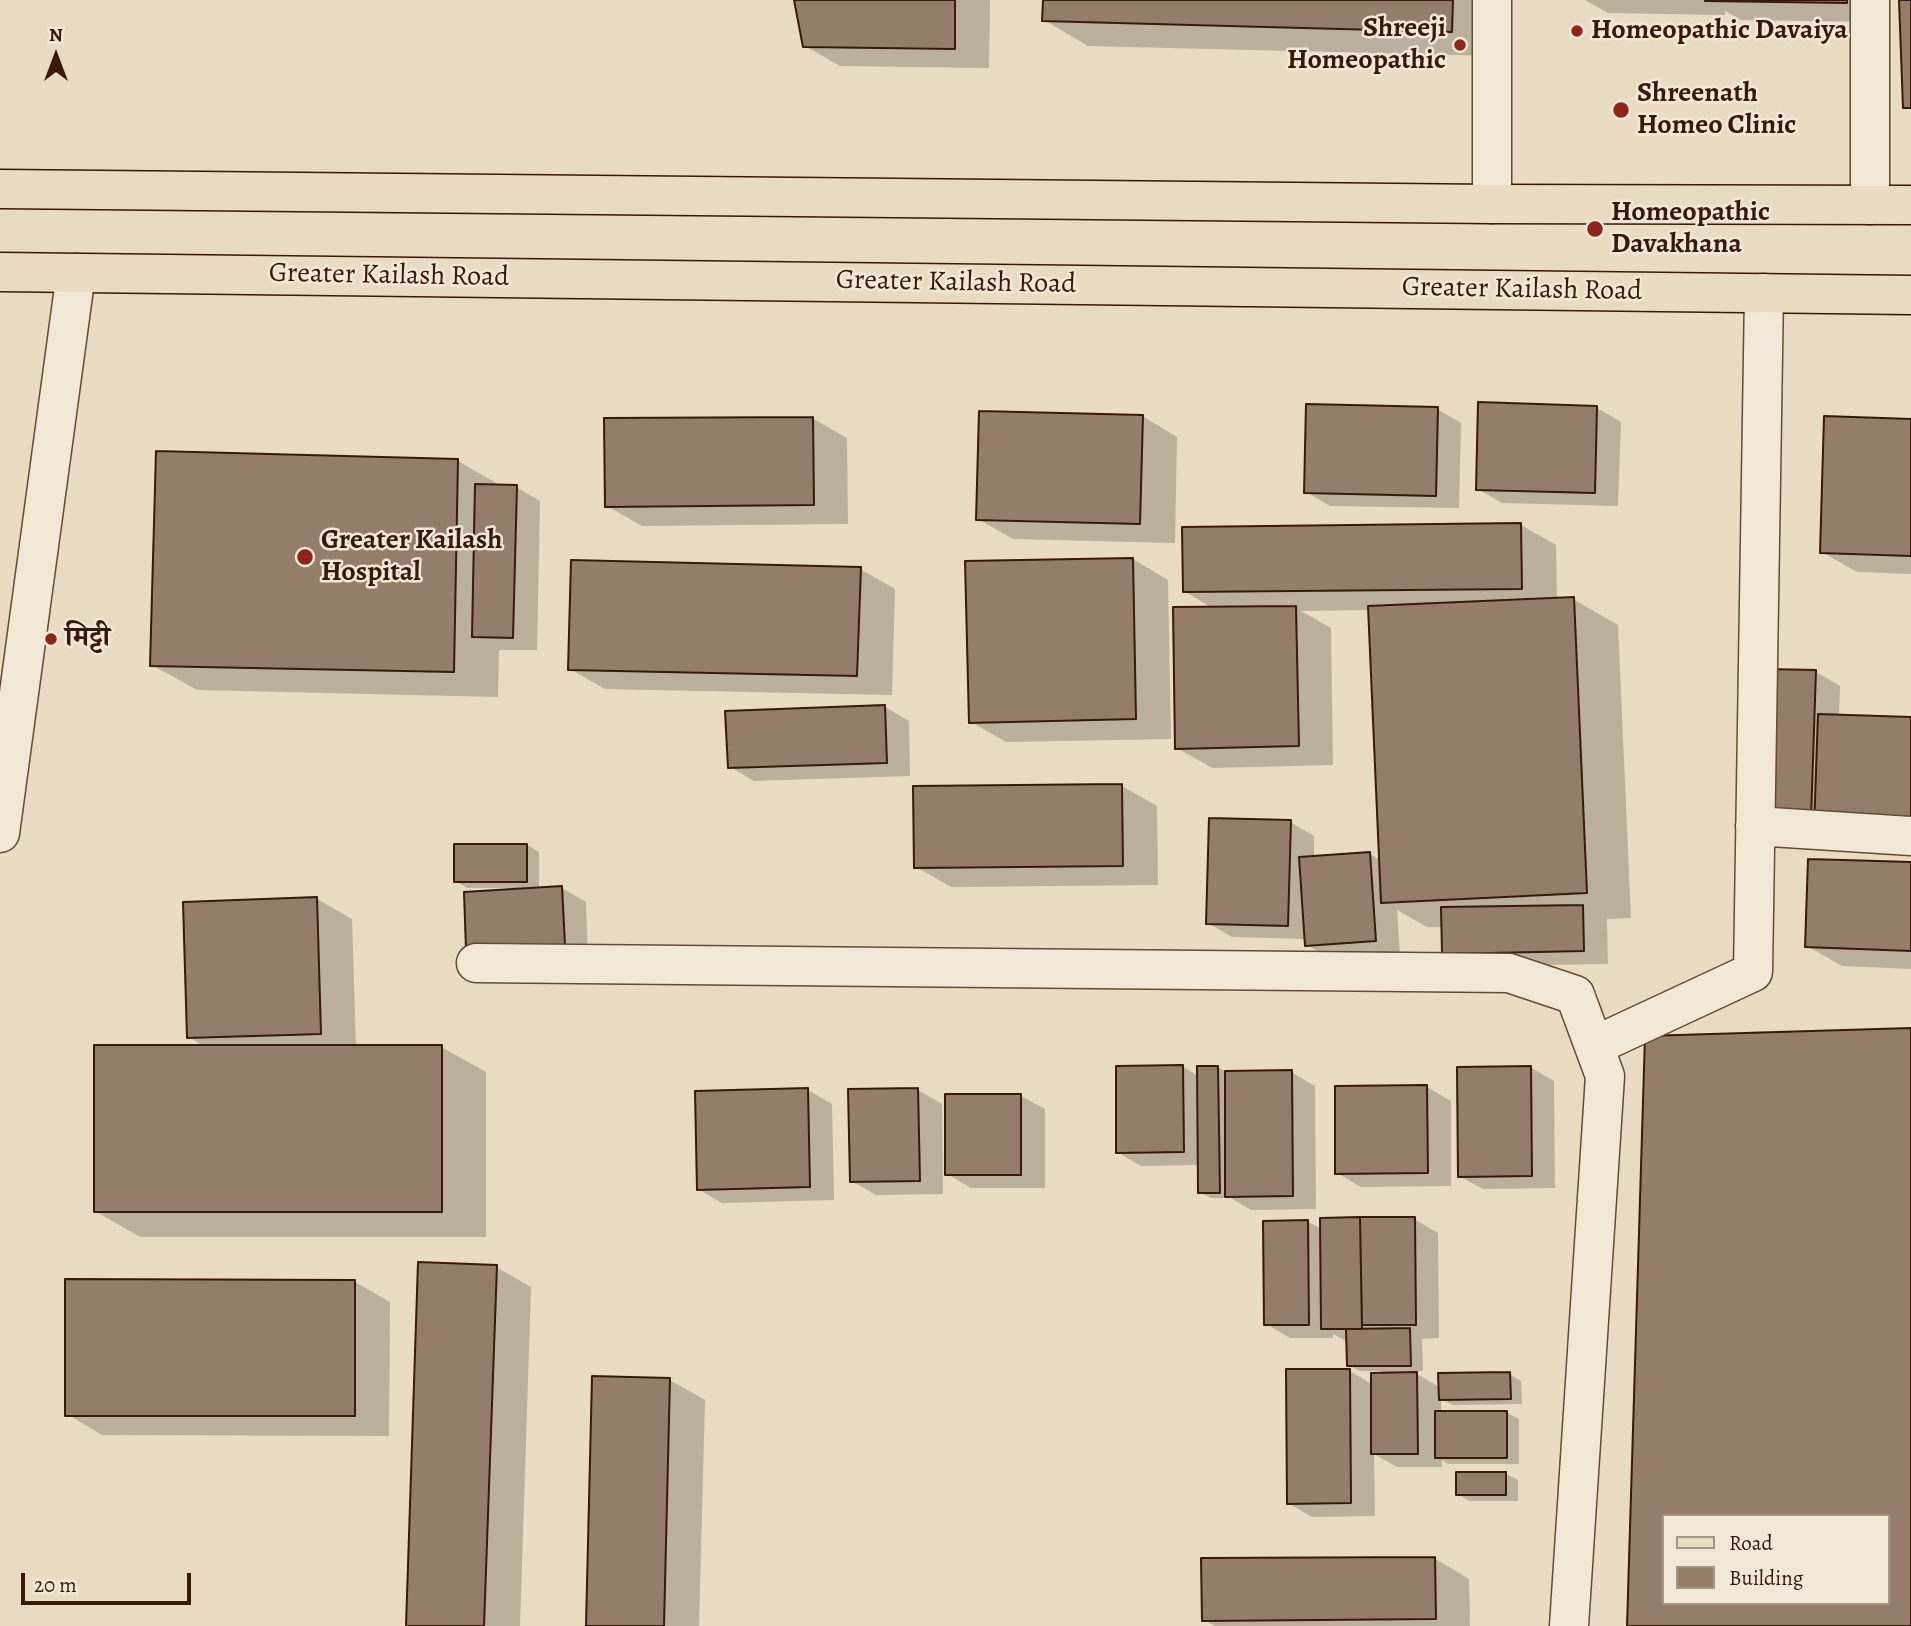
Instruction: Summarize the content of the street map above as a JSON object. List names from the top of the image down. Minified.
{"streets":{"main road":["Greater Kailash Road"]},"places":["Homeopathic Davaiya","Shreeji Homeopathic","Shreenath Homeo Clinic","Homeopathic Davakhana","Greater Kailash Hospital","मिट्टी"],"legend":["Road","Building"],"scale_bar":"20 m","north":"top"}
